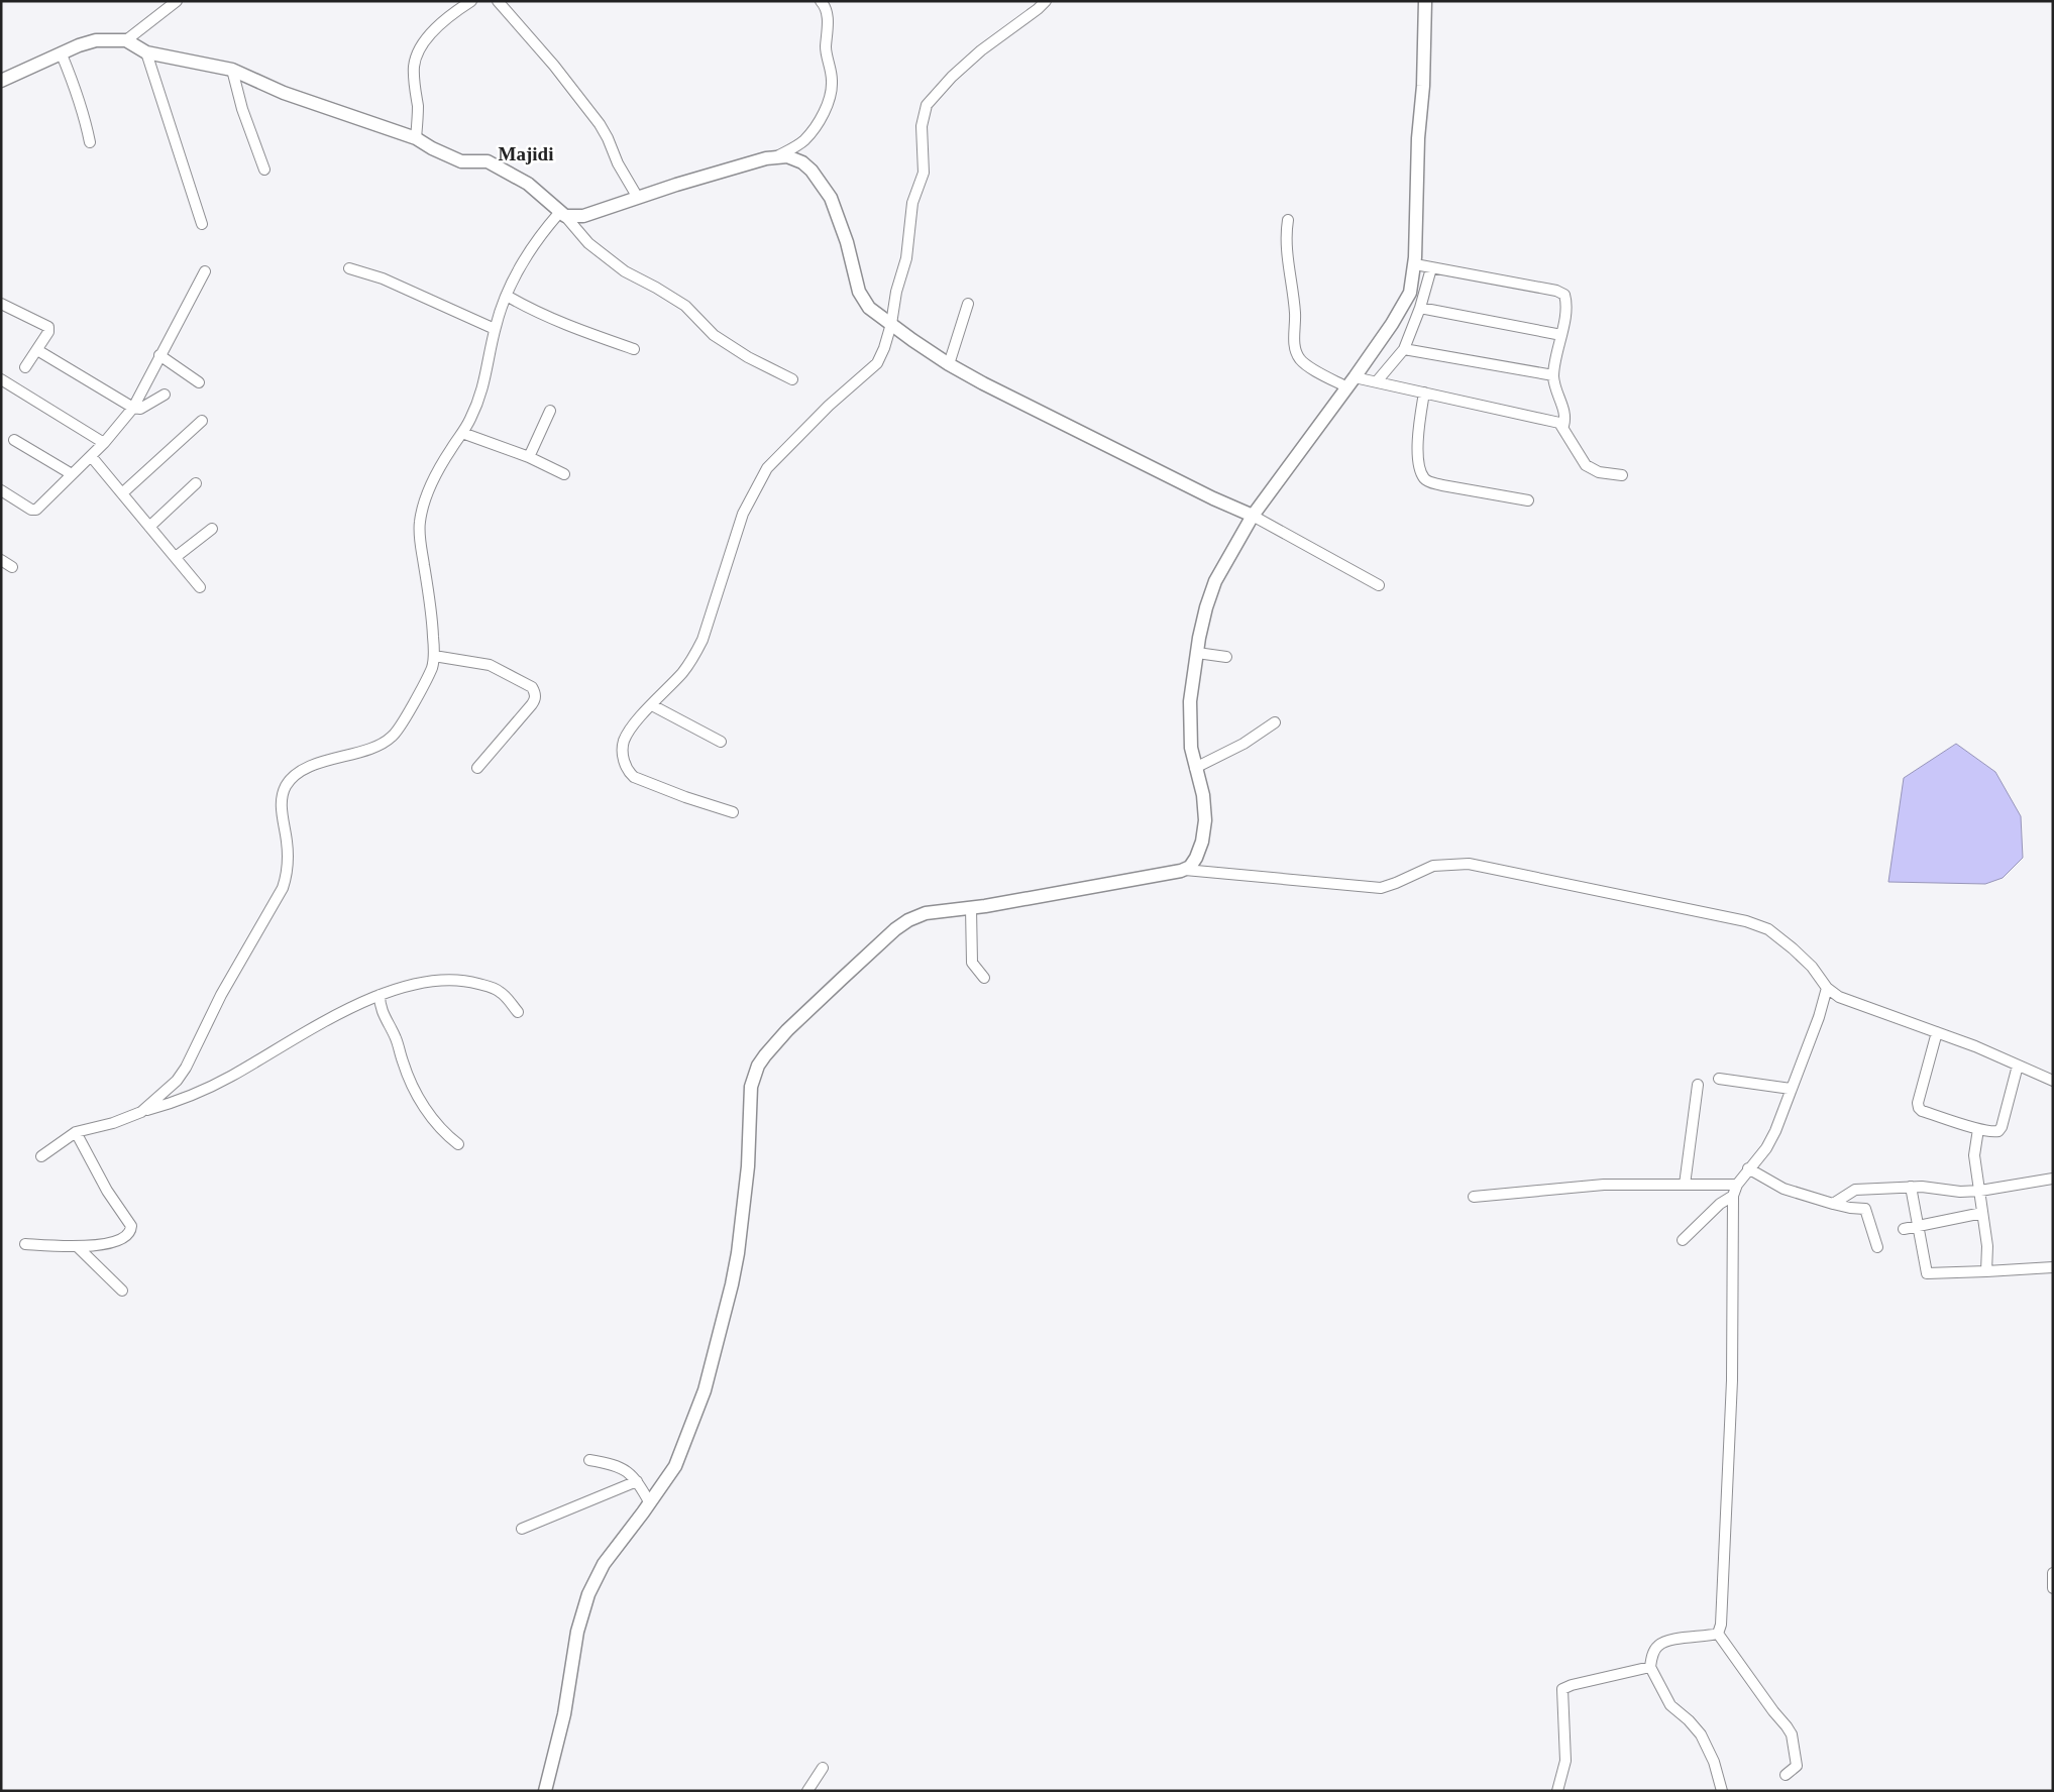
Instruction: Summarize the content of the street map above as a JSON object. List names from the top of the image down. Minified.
{"districts":["Majidi"]}
